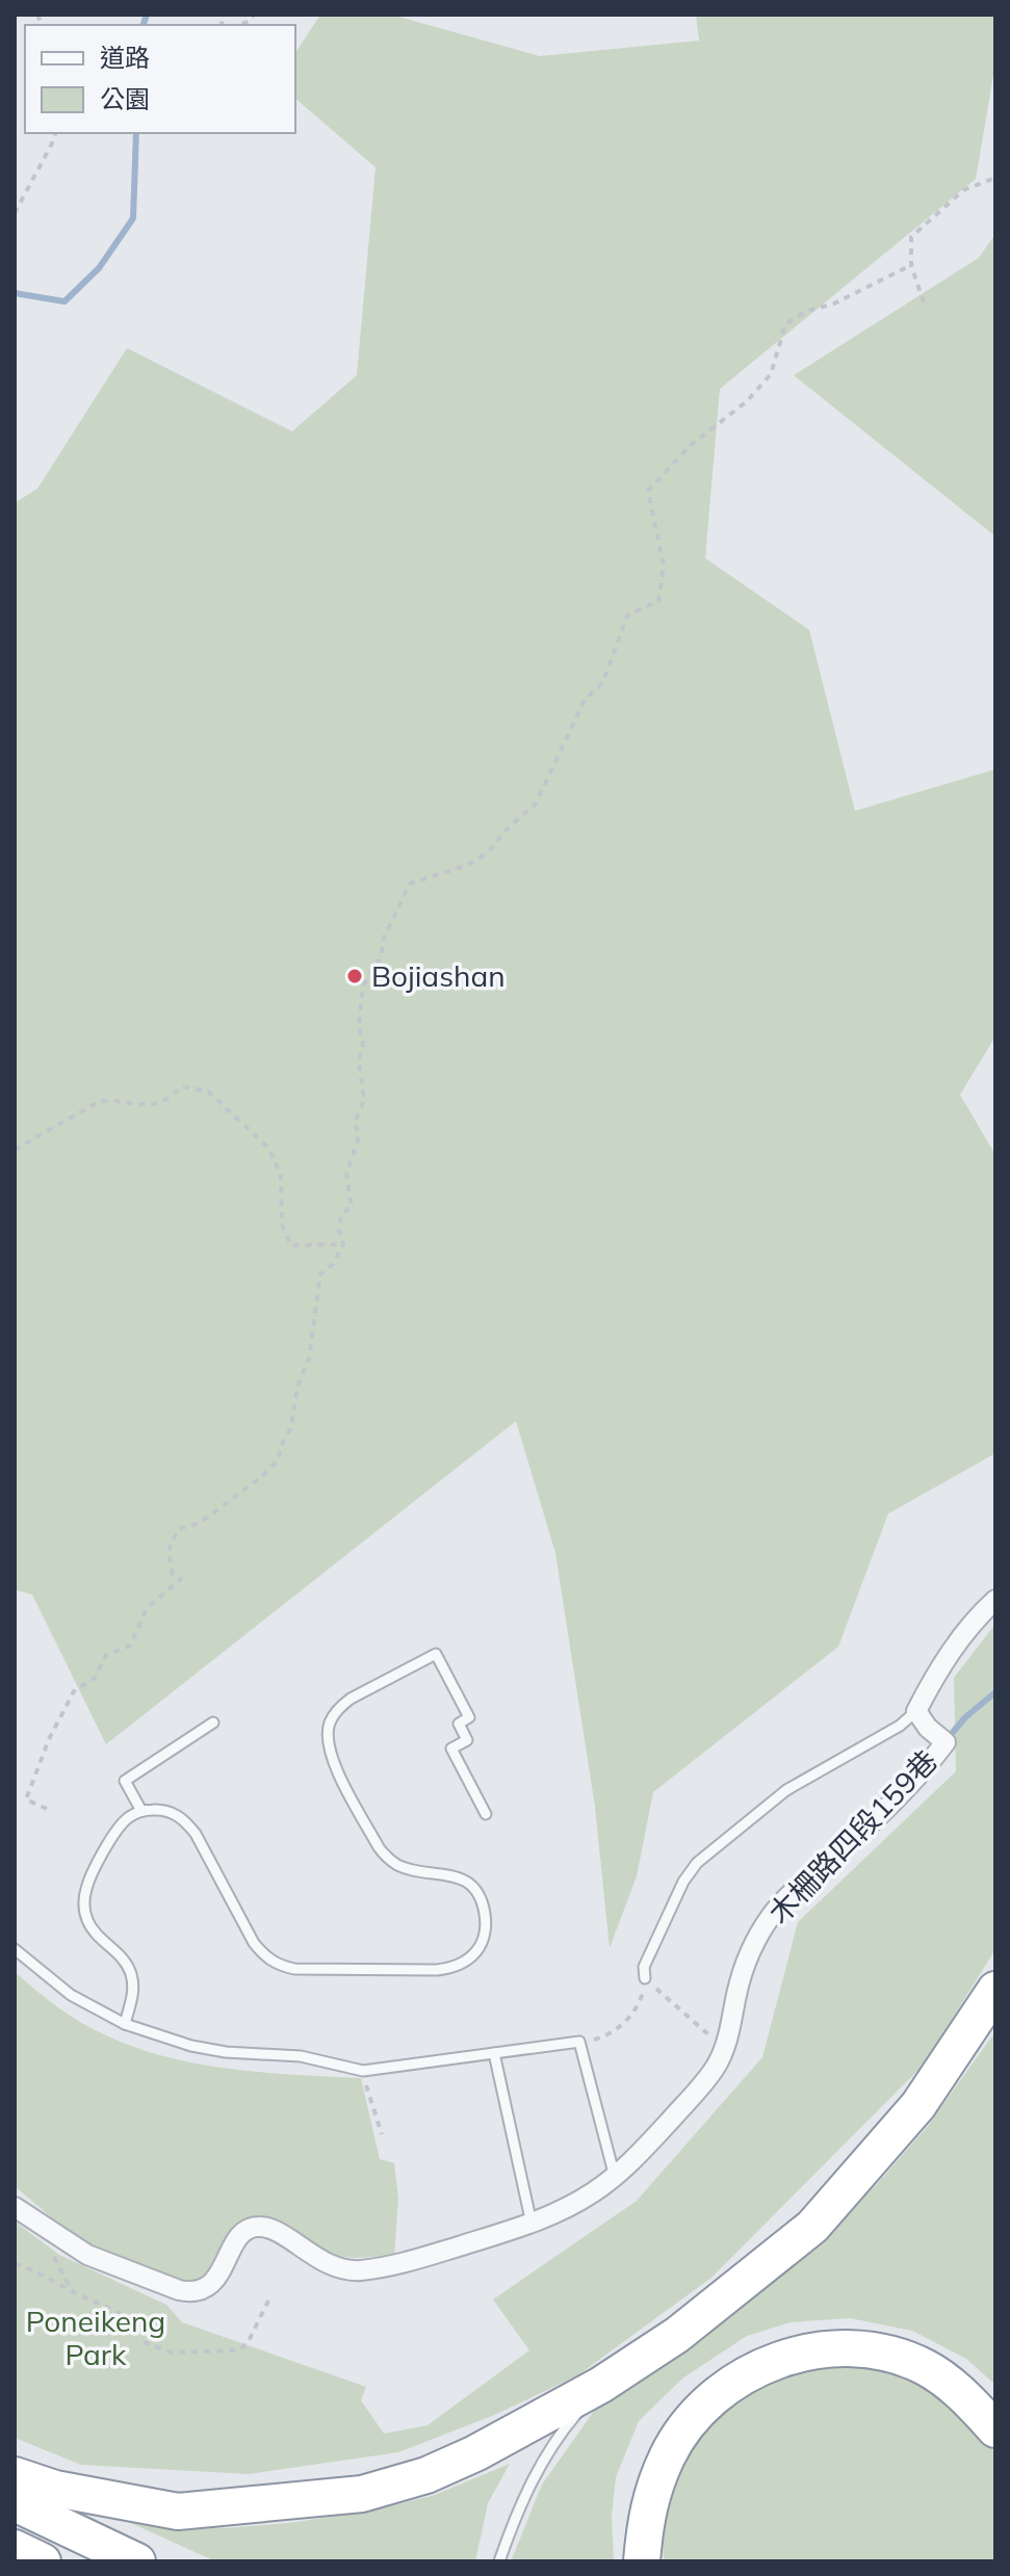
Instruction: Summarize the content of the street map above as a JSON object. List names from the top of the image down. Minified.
{"streets":{"street":["木柵路四段159巷"]},"parks":["Poneikeng Park"],"places":["Bojiashan"],"legend":["道路","公園"]}
